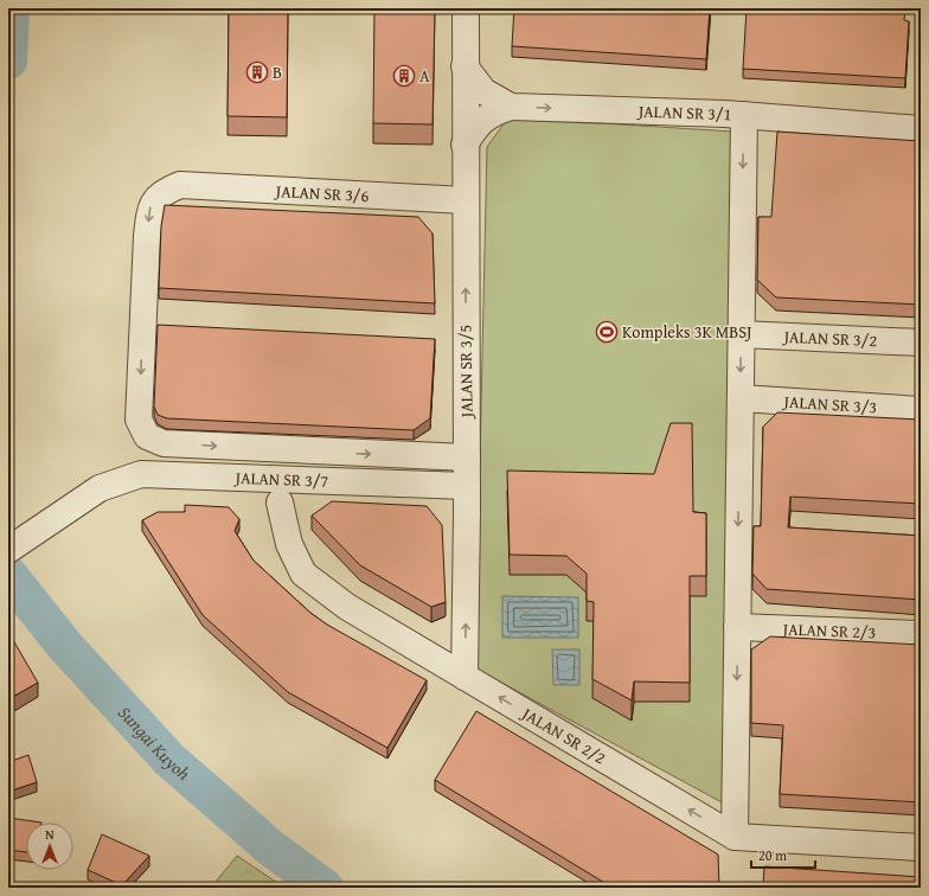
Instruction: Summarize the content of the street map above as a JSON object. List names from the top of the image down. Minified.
{"streets":{"street":["JALAN SR 3/1","JALAN SR 3/6","JALAN SR 3/2","JALAN SR 3/5","JALAN SR 3/3","JALAN SR 3/7","JALAN SR 2/3","JALAN SR 2/2"]},"crossings":[["JALAN SR 3/1","JALAN SR 3/5"],["JALAN SR 3/6","JALAN SR 3/5"],["JALAN SR 3/5","JALAN SR 3/7"],["JALAN SR 3/5","JALAN SR 2/2"]],"one_way":["JALAN SR 3/1","JALAN SR 3/5","JALAN SR 2/2"],"water":["Sungai Kuyoh"],"places":{"building":["B","A"],"sports":["Kompleks 3K MBSJ"]},"scale_bar":"20 m","north":"top"}
